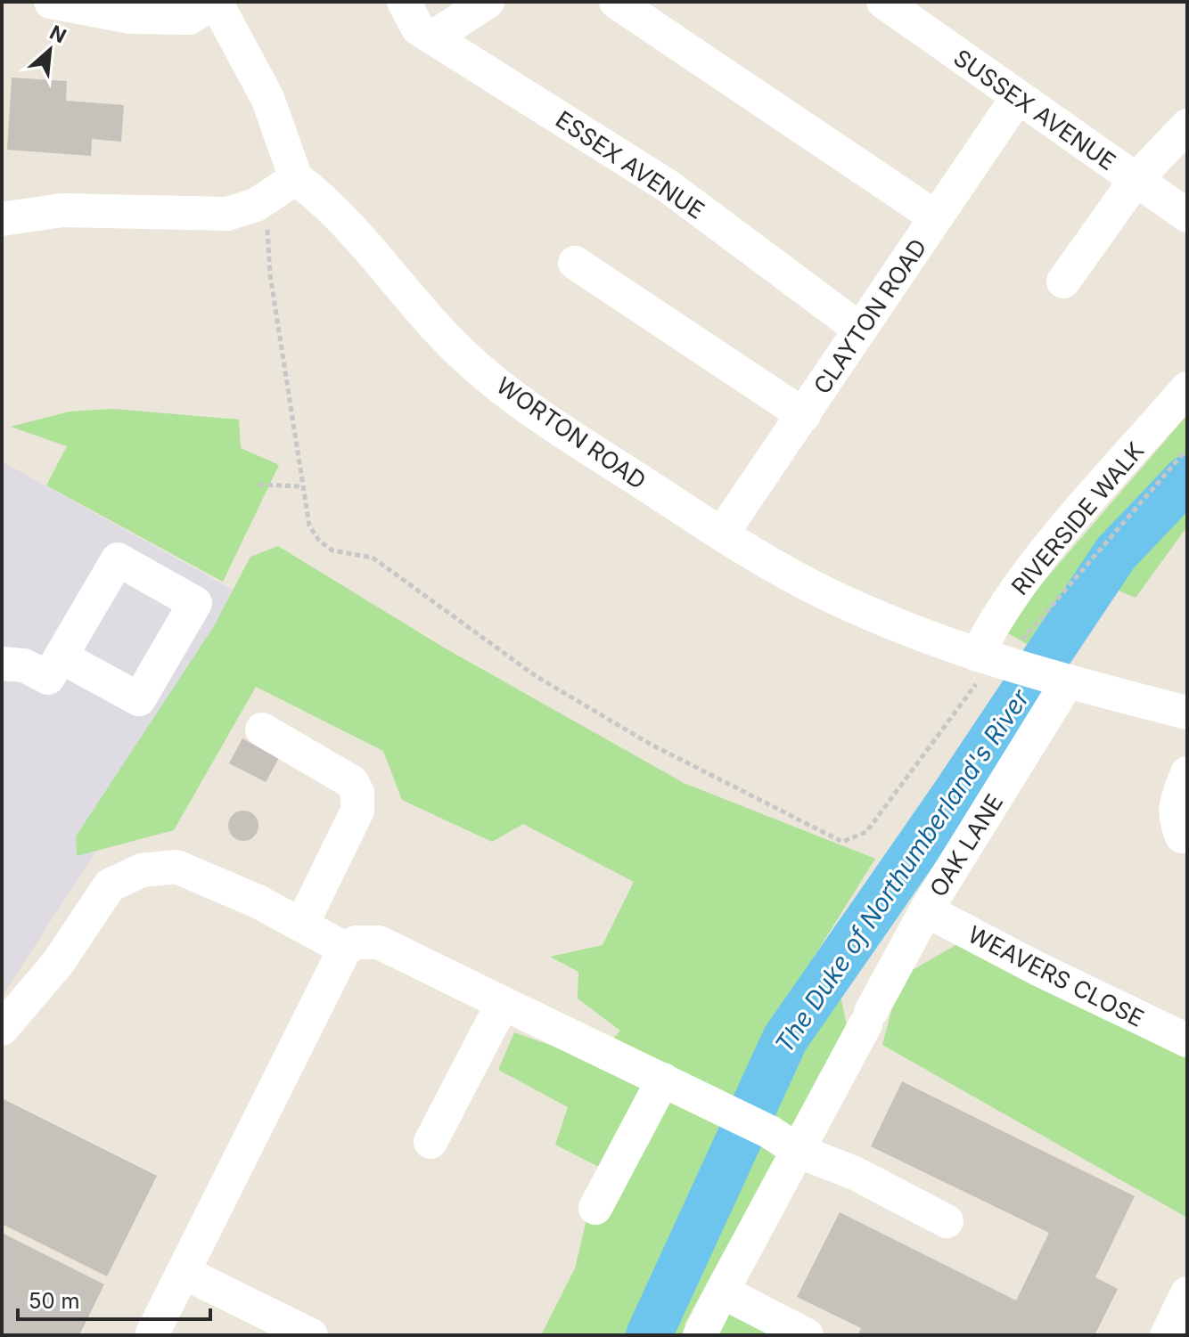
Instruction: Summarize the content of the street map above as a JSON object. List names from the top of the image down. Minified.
{"streets":{"street":["SUSSEX AVENUE","ESSEX AVENUE","CLAYTON ROAD","WORTON ROAD","RIVERSIDE WALK","OAK LANE","WEAVERS CLOSE"]},"crossings":[["SUSSEX AVENUE","CLAYTON ROAD"],["ESSEX AVENUE","CLAYTON ROAD"],["CLAYTON ROAD","WORTON ROAD"],["WORTON ROAD","RIVERSIDE WALK"],["WORTON ROAD","OAK LANE"],["OAK LANE","WEAVERS CLOSE"]],"water":["The Duke of Northumberland's River"],"scale_bar":"50 m","north":"top right"}
